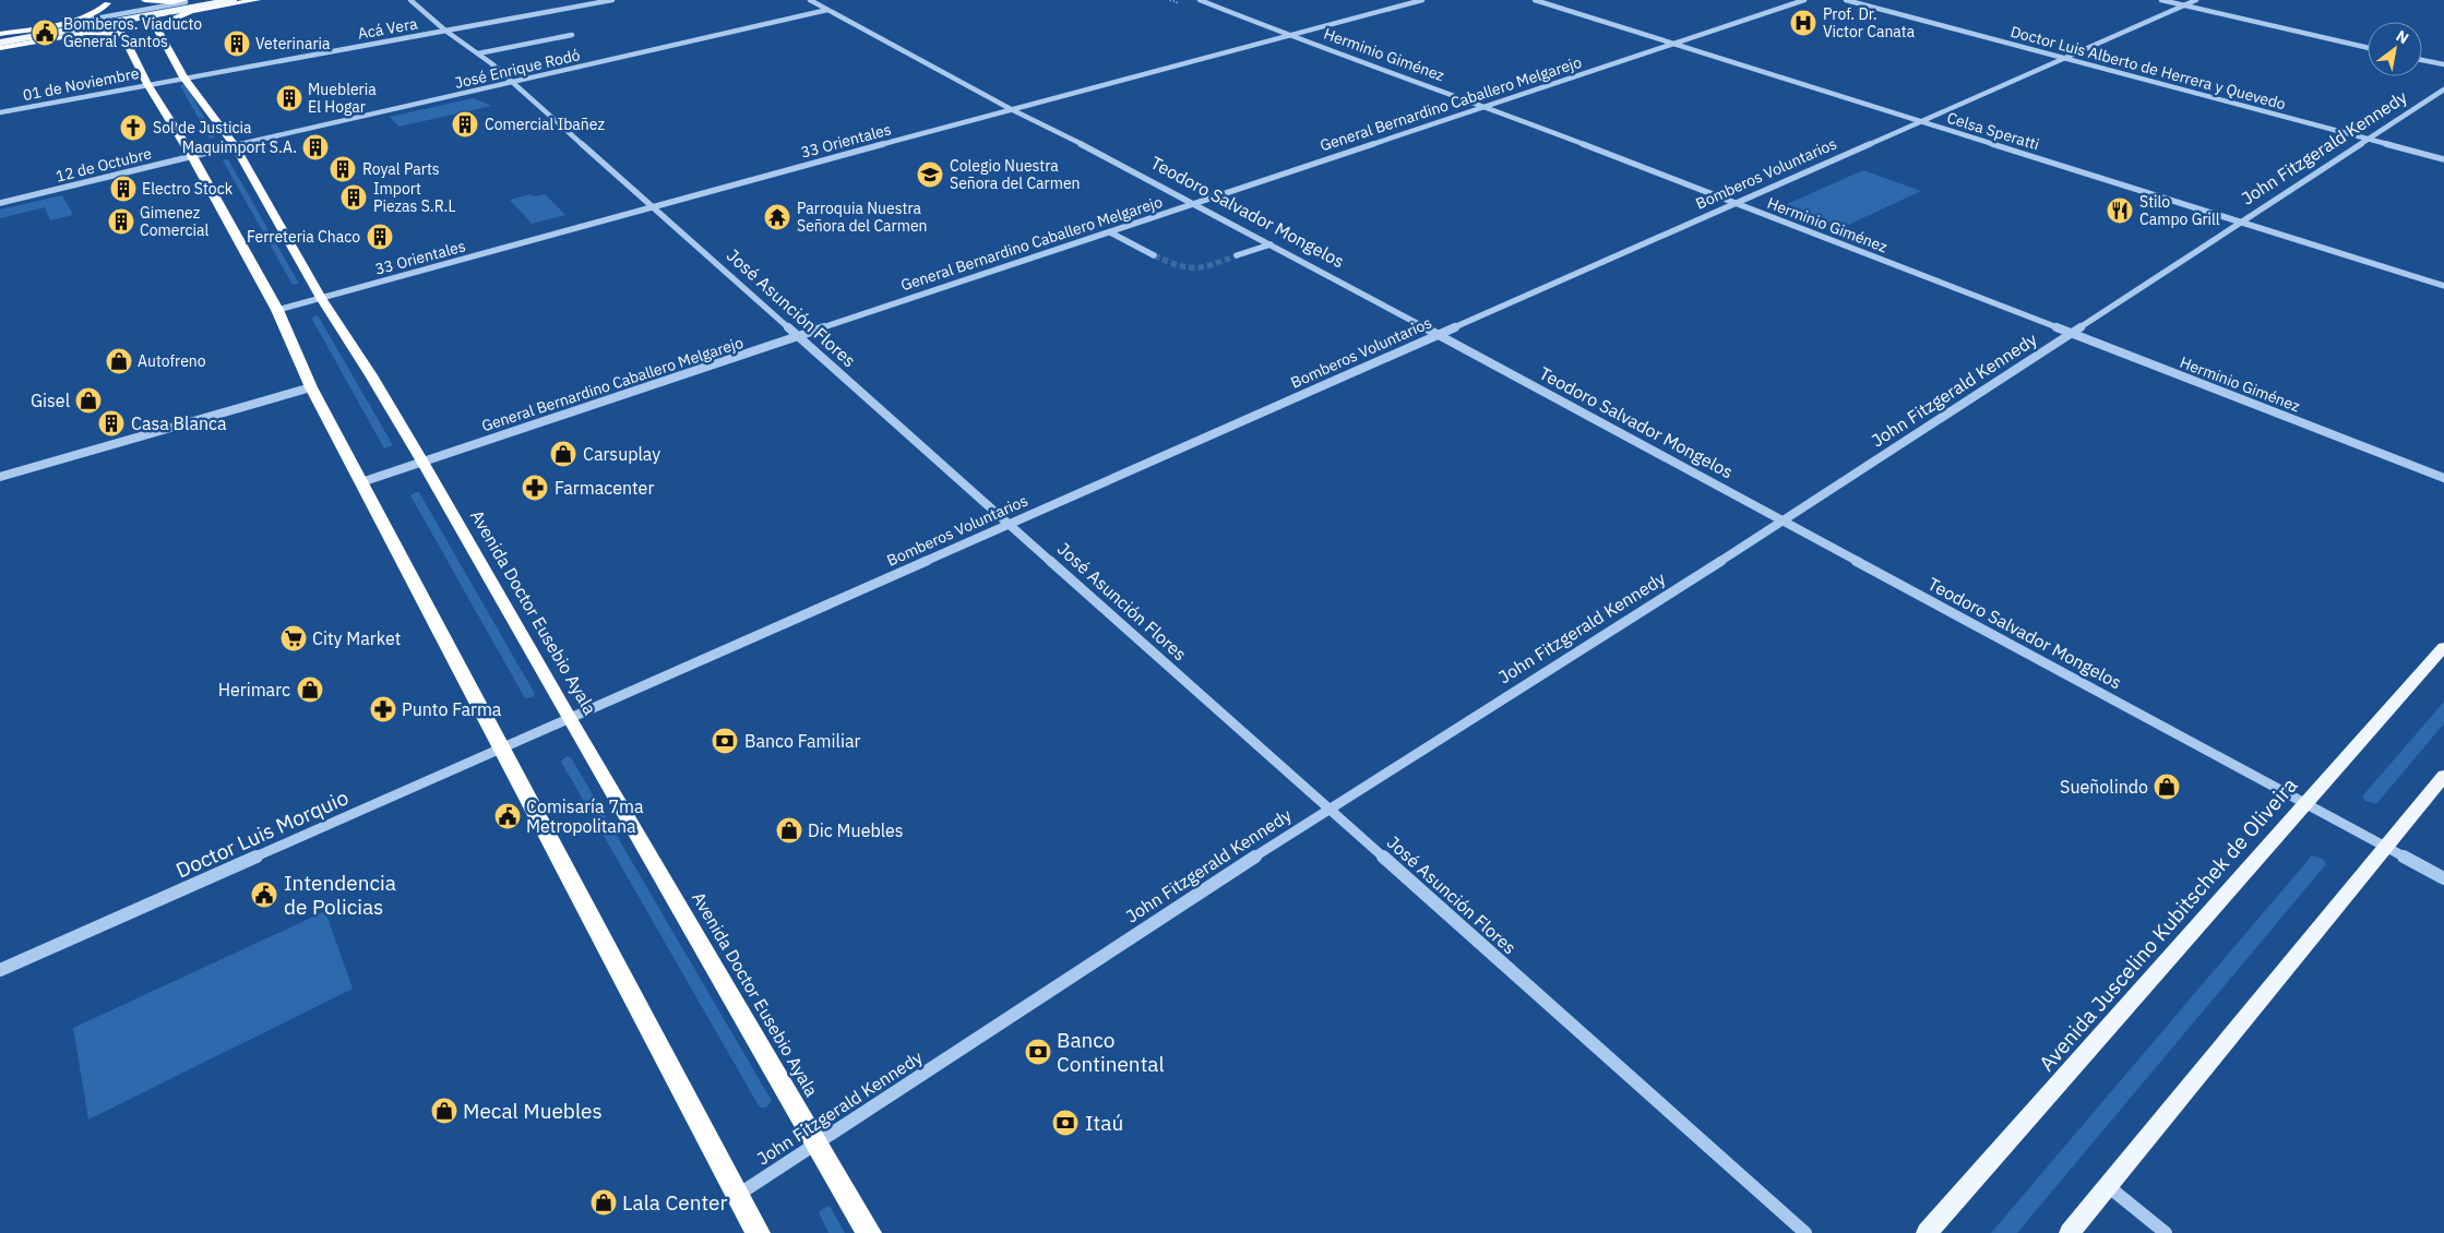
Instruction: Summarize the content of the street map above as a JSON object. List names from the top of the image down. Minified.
{"streets":{"highway":["Avenida Doctor Eusebio Ayala"],"main road":["Avenida Juscelino Kubitschek de Oliveira"],"street":["Acá Vera","Herminio Giménez","Doctor Luis Alberto de Herrera y Quevedo","José Enrique Rodó","01 de Noviembre","General Bernardino Caballero Melgarejo","Celsa Speratti","33 Orientales","John Fitzgerald Kennedy","12 de Octubre","Bomberos Voluntarios","Teodoro Salvador Mongelos","José Asunción Flores","Doctor Luis Morquio"]},"crossings":[["Acá Vera","01 de Noviembre"],["Acá Vera","José Asunción Flores"],["Acá Vera","Avenida Doctor Eusebio Ayala"],["Herminio Giménez","General Bernardino Caballero Melgarejo"],["Herminio Giménez","33 Orientales"],["Herminio Giménez","John Fitzgerald Kennedy"],["Herminio Giménez","Bomberos Voluntarios"],["Doctor Luis Alberto de Herrera y Quevedo","John Fitzgerald Kennedy"],["Doctor Luis Alberto de Herrera y Quevedo","Bomberos Voluntarios"],["José Enrique Rodó","12 de Octubre"],["José Enrique Rodó","Teodoro Salvador Mongelos"],["José Enrique Rodó","José Asunción Flores"],["José Enrique Rodó","Avenida Doctor Eusebio Ayala"],["General Bernardino Caballero Melgarejo","Celsa Speratti"],["General Bernardino Caballero Melgarejo","Teodoro Salvador Mongelos"],["General Bernardino Caballero Melgarejo","José Asunción Flores"],["General Bernardino Caballero Melgarejo","Avenida Doctor Eusebio Ayala"],["Celsa Speratti","John Fitzgerald Kennedy"],["Celsa Speratti","Bomberos Voluntarios"],["33 Orientales","Teodoro Salvador Mongelos"],["33 Orientales","José Asunción Flores"],["33 Orientales","Avenida Doctor Eusebio Ayala"],["John Fitzgerald Kennedy","Teodoro Salvador Mongelos"],["John Fitzgerald Kennedy","José Asunción Flores"],["John Fitzgerald Kennedy","Avenida Doctor Eusebio Ayala"],["Bomberos Voluntarios","Teodoro Salvador Mongelos"],["Bomberos Voluntarios","José Asunción Flores"],["Bomberos Voluntarios","Avenida Doctor Eusebio Ayala"],["Bomberos Voluntarios","Doctor Luis Morquio"],["Teodoro Salvador Mongelos","Avenida Juscelino Kubitschek de Oliveira"]],"places":{"hospital":["Prof. Dr. Victor Canata"],"public building":["Bomberos. Viaducto General Santos","Comisaría 7ma Metropolitana","Intendencia de Policias"],"building":["Veterinaria","Muebleria El Hogar","Comercial Ibañez","Maquimport S.A.","Royal Parts","Electro Stock","Import Piezas S.R.L","Gimenez Comercial","Ferreteria Chaco","Casa Blanca"],"church":["Sol de Justicia"],"school or university":["Colegio Nuestra Señora del Carmen"],"restaurant":["Stilo Campo Grill"],"temple":["Parroquia Nuestra Señora del Carmen"],"shop":["Autofreno","Gisel","Carsuplay","Herimarc","Sueñolindo","Dic Muebles","Mecal Muebles","Lala Center"],"pharmacy":["Farmacenter","Punto Farma"],"supermarket":["City Market"],"bank":["Banco Familiar","Banco Continental","Itaú"]},"north":"top right"}
